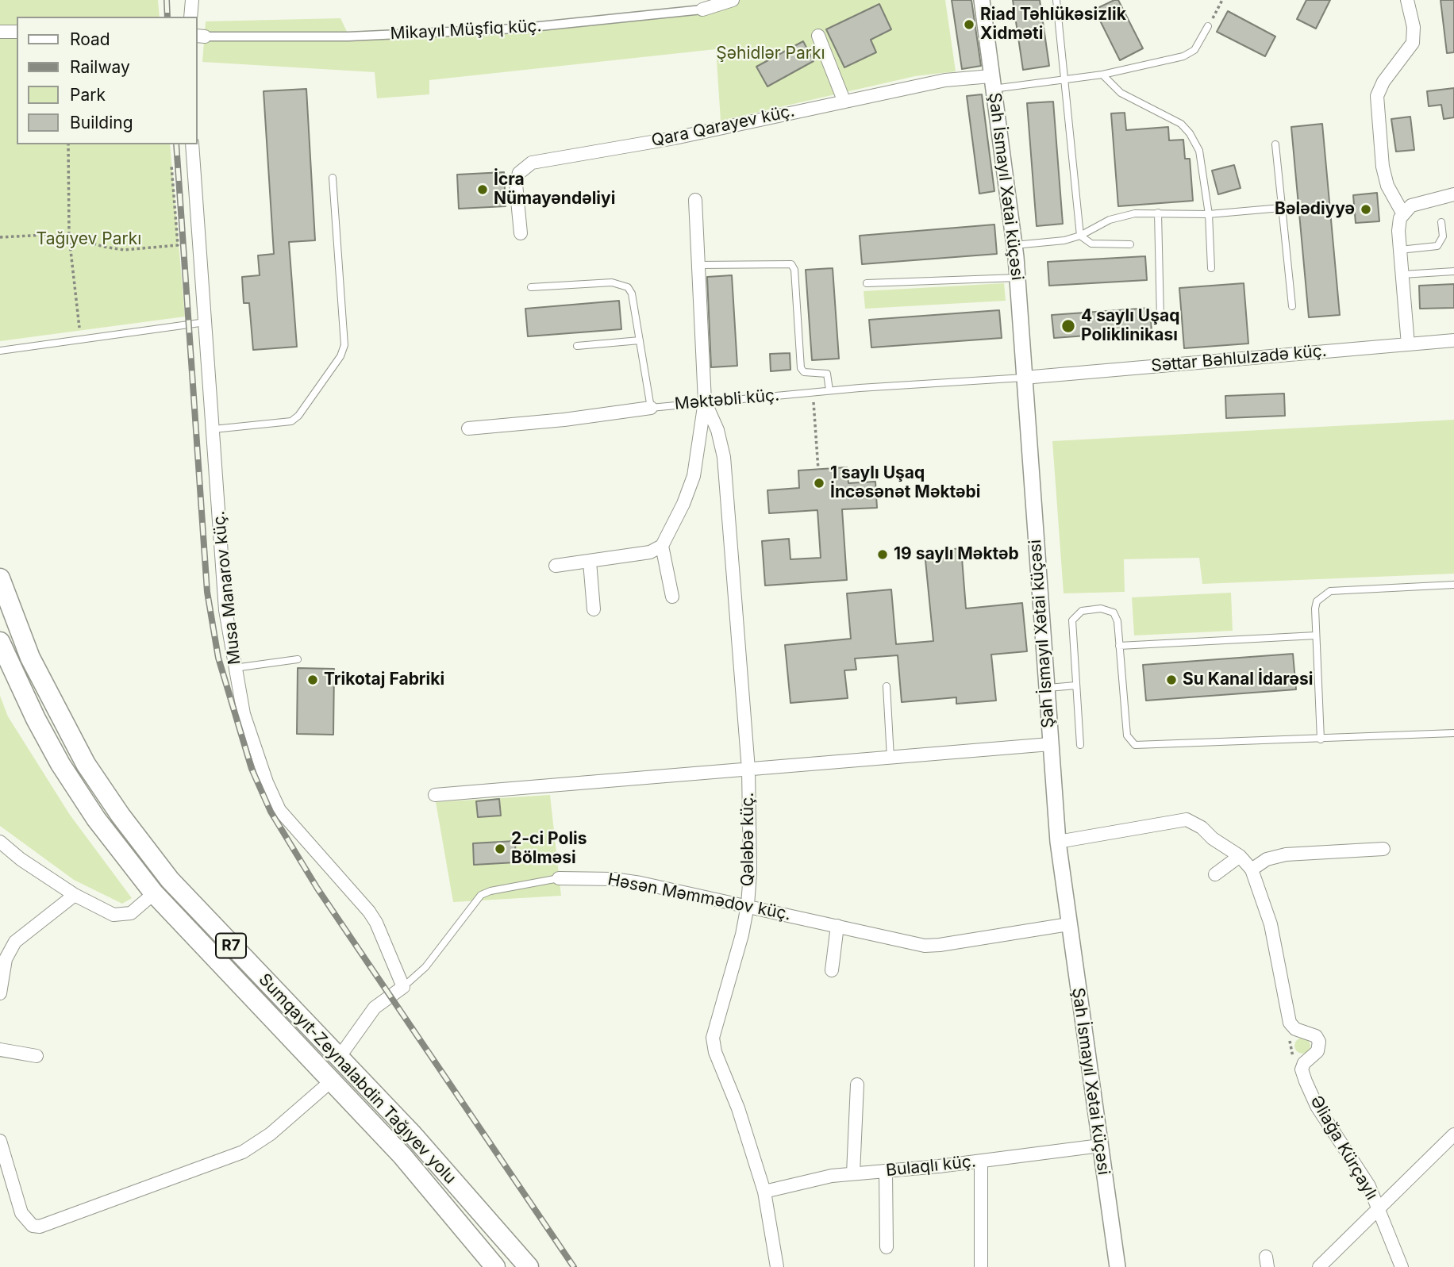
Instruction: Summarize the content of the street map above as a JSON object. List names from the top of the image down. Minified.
{"streets":{"main road":["R7","Sumqayıt-Zeynalabdin Tağıyev yolu"],"street":["Mikayıl Müşfiq küç.","Qara Qarayev küç.","Şah İsmayıl Xətai küçəsi","Səttar Bəhlulzadə küç.","Musa Manarov küç.","Qələbə küç.","Həsən Məmmədov küç.","Əliağa Kürçaylı","Bulaqlı küç."],"lane":["Məktəbli küç."]},"crossings":[["Qara Qarayev küç.","Şah İsmayıl Xətai küçəsi"],["Şah İsmayıl Xətai küçəsi","Səttar Bəhlulzadə küç."],["Şah İsmayıl Xətai küçəsi","Məktəbli küç."],["Şah İsmayıl Xətai küçəsi","Həsən Məmmədov küç."],["Şah İsmayıl Xətai küçəsi","Bulaqlı küç."],["Səttar Bəhlulzadə küç.","Məktəbli küç."],["Məktəbli küç.","Qələbə küç."],["Qələbə küç.","Həsən Məmmədov küç."],["Qələbə küç.","Bulaqlı küç."]],"parks":["Şəhidlər Parkı","Tağıyev Parkı"],"places":["Riad Təhlükəsizlik Xidməti","İcra Nümayəndəliyi","Bələdiyyə","4 saylı Uşaq Poliklinikası","1 saylı Uşaq İncəsənət Məktəbi","19 saylı Məktəb","Trikotaj Fabriki","Su Kanal İdarəsi","2-ci Polis Bölməsi"],"legend":["Road","Railway","Park","Building"]}
